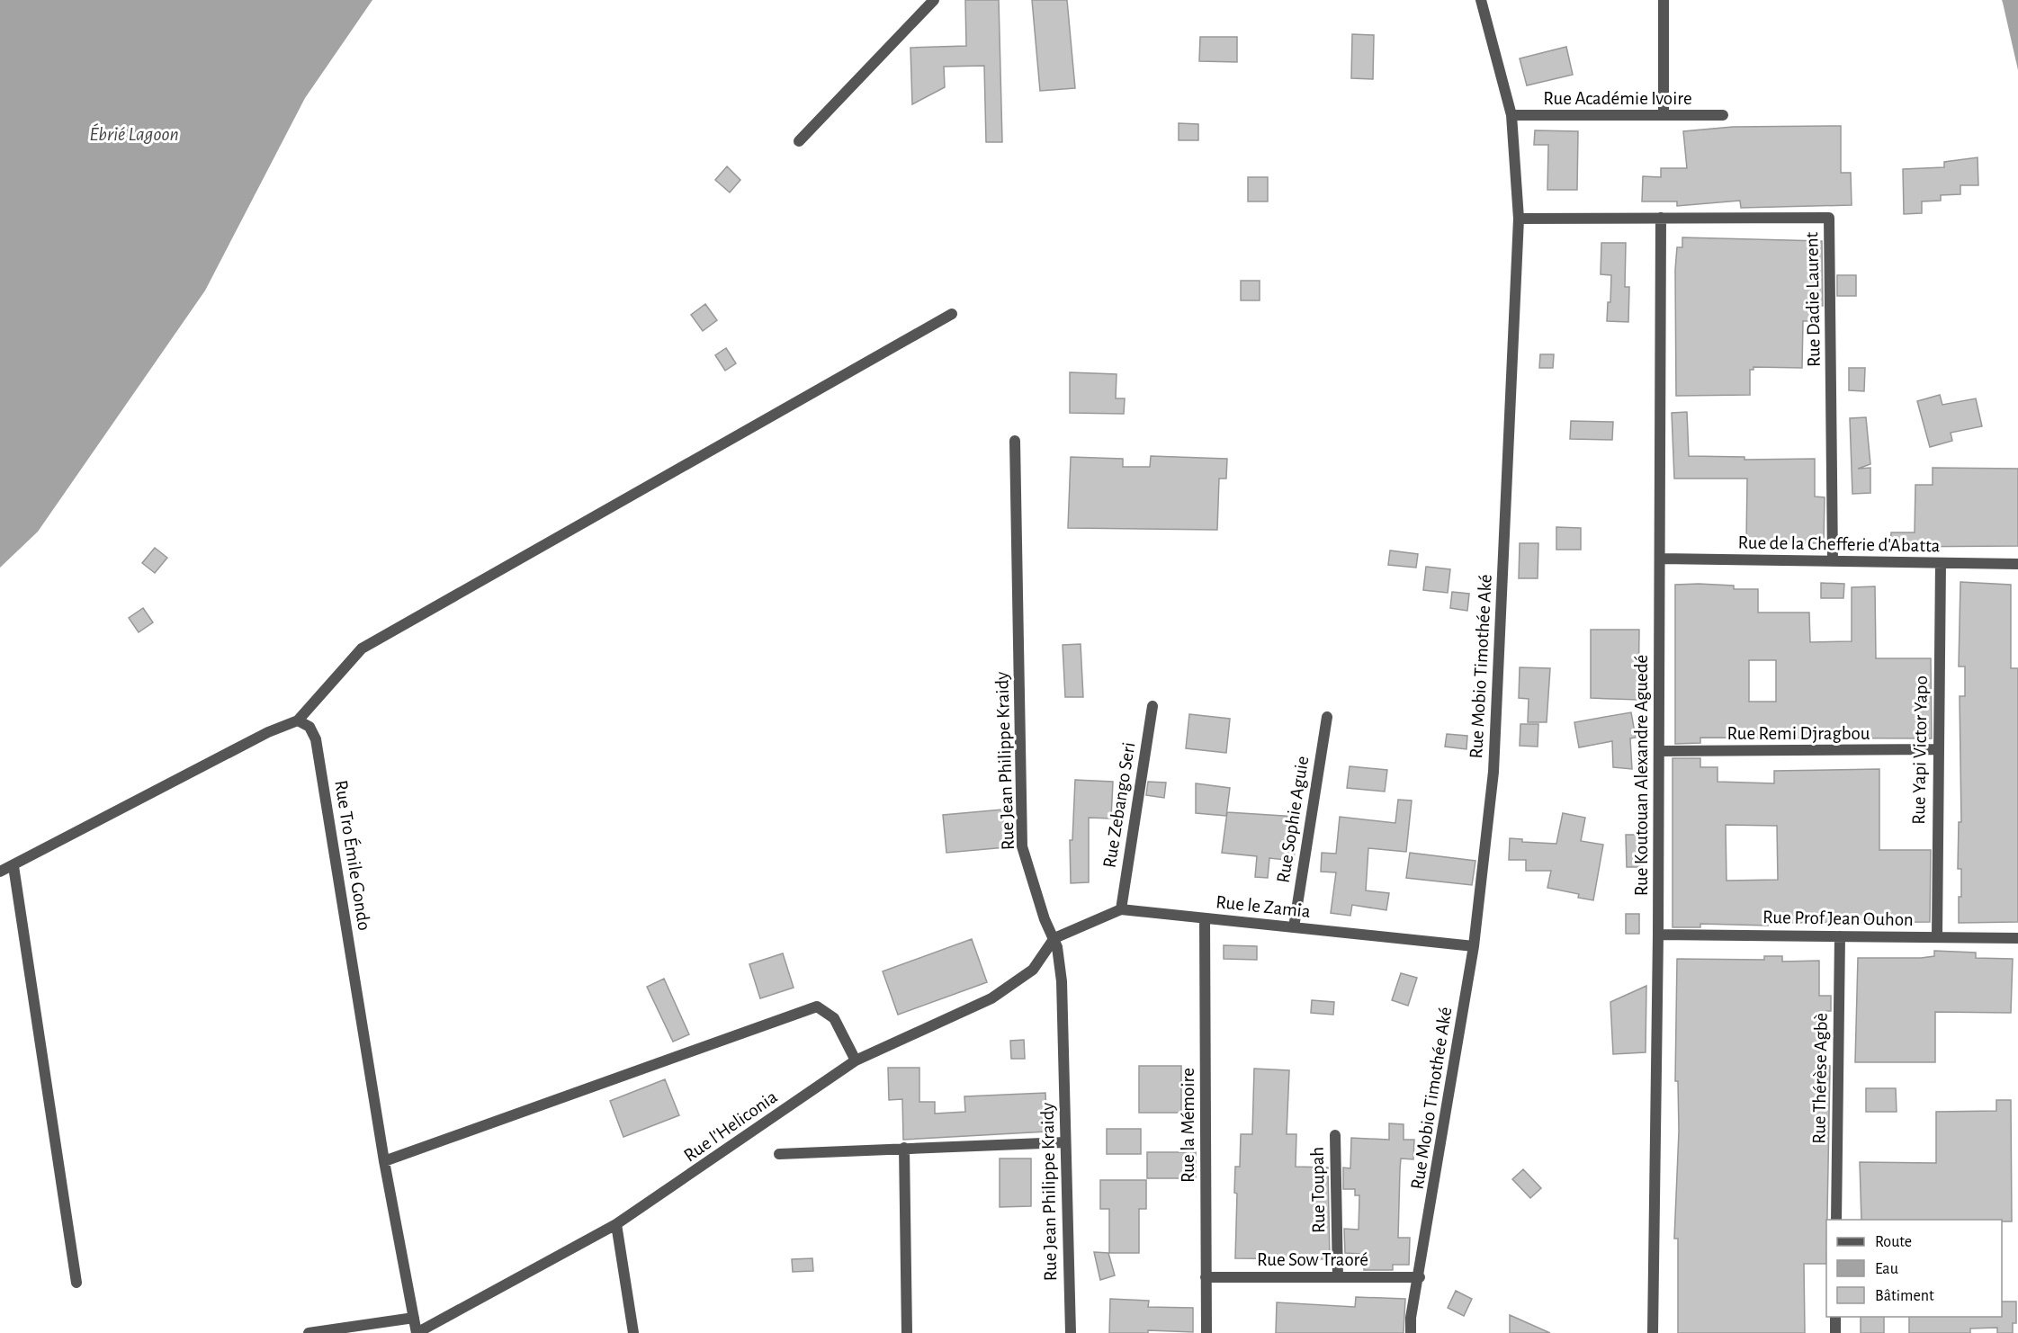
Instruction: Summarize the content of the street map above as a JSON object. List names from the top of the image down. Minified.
{"streets":{"street":["Rue Académie Ivoire","Rue Dadie Laurent","Rue de la Chefferie d'Abatta","Rue Mobio Timothée Aké","Rue Remi Djragbou","Rue Yapi Victor Yapo","Rue Jean Philippe Kraidy","Rue Koutouan Alexandre Aguedé","Rue Zebango Seri","Rue Sophie Aguie","Rue Tro Émile Gondo","Rue le Zamia","Rue Prof Jean Ouhon","Rue Thérèse Agbè","Rue la Mémoire","Rue l'Heliconia","Rue Toupah","Rue Sow Traoré"]},"crossings":[["Rue Académie Ivoire","Rue Mobio Timothée Aké"],["Rue Dadie Laurent","Rue de la Chefferie d'Abatta"],["Rue Dadie Laurent","Rue Mobio Timothée Aké"],["Rue Dadie Laurent","Rue Koutouan Alexandre Aguedé"],["Rue de la Chefferie d'Abatta","Rue Yapi Victor Yapo"],["Rue de la Chefferie d'Abatta","Rue Koutouan Alexandre Aguedé"],["Rue Mobio Timothée Aké","Rue le Zamia"],["Rue Mobio Timothée Aké","Rue Sow Traoré"],["Rue Remi Djragbou","Rue Yapi Victor Yapo"],["Rue Remi Djragbou","Rue Koutouan Alexandre Aguedé"],["Rue Yapi Victor Yapo","Rue Prof Jean Ouhon"],["Rue Jean Philippe Kraidy","Rue le Zamia"],["Rue Jean Philippe Kraidy","Rue l'Heliconia"],["Rue Koutouan Alexandre Aguedé","Rue Prof Jean Ouhon"],["Rue Zebango Seri","Rue le Zamia"],["Rue Sophie Aguie","Rue le Zamia"],["Rue Tro Émile Gondo","Rue l'Heliconia"],["Rue le Zamia","Rue la Mémoire"],["Rue le Zamia","Rue l'Heliconia"],["Rue Prof Jean Ouhon","Rue Thérèse Agbè"],["Rue la Mémoire","Rue Sow Traoré"],["Rue Toupah","Rue Sow Traoré"]],"water":["Ébrié Lagoon"],"legend":["Route","Eau","Bâtiment"]}
